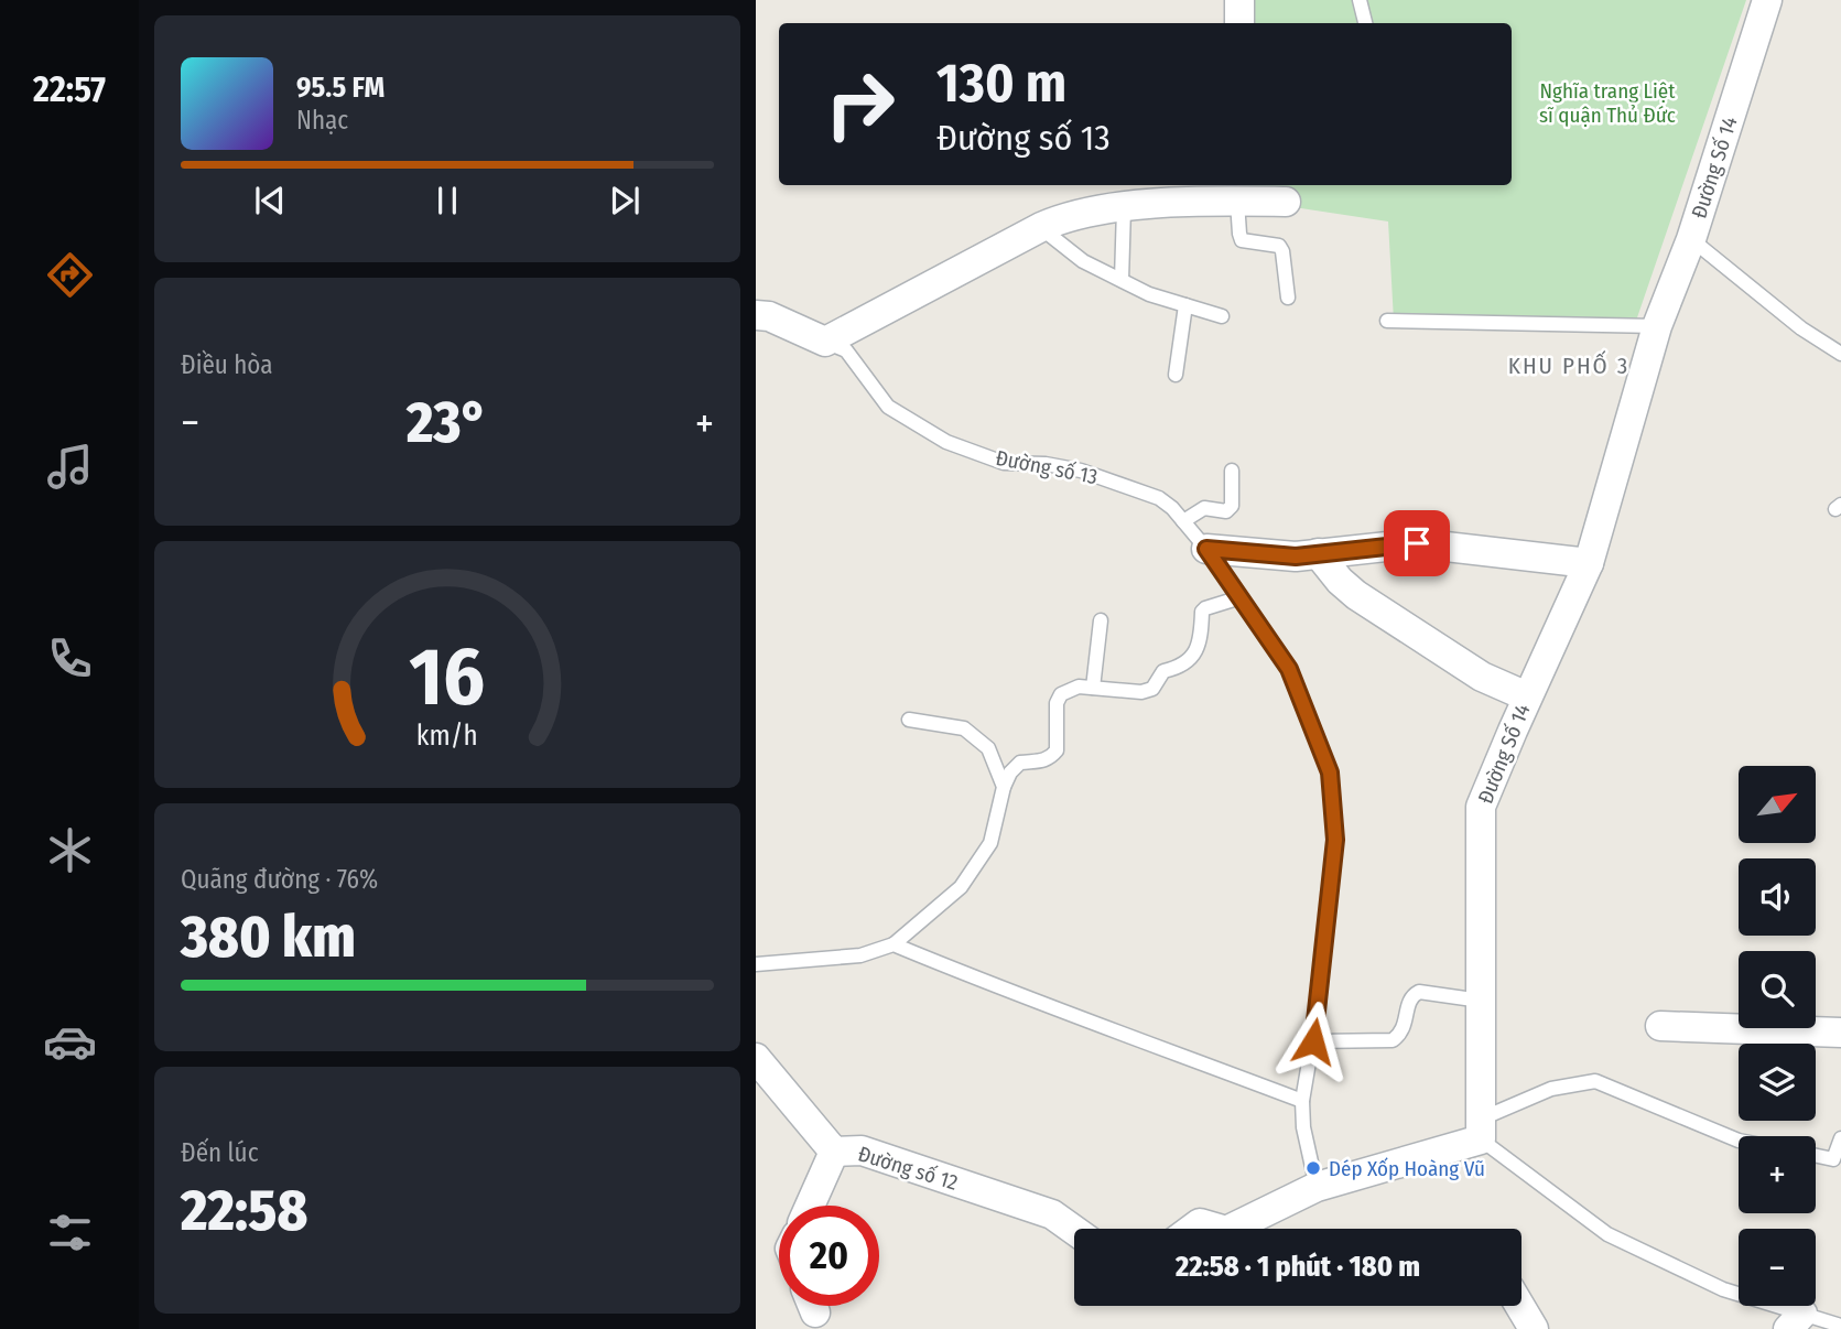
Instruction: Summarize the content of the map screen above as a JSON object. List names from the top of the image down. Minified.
{"streets":{"street":["Đường Số 14","Đường số 13","Đường số 12"]},"districts":["KHU PHỐ 3"],"parks":["Nghĩa trang Liệt sĩ quận Thủ Đức"],"places":["Dép Xốp Hoàng Vũ"],"north":"top right","page":{"tabs":"22:57","turn":["130 m","Đường số 13"],"song":["95.5 FM","Nhạc"],"tile":["Điều hòa",["Quãng đường · 76%","380 km"],["Đến lúc","22:58"]],"heat":["−","23°","+"],"map_buttons":["+","−"],"limit":"20","trip":"22:58 · 1 phút · 180 m","gauge":["16","km/h"]}}
